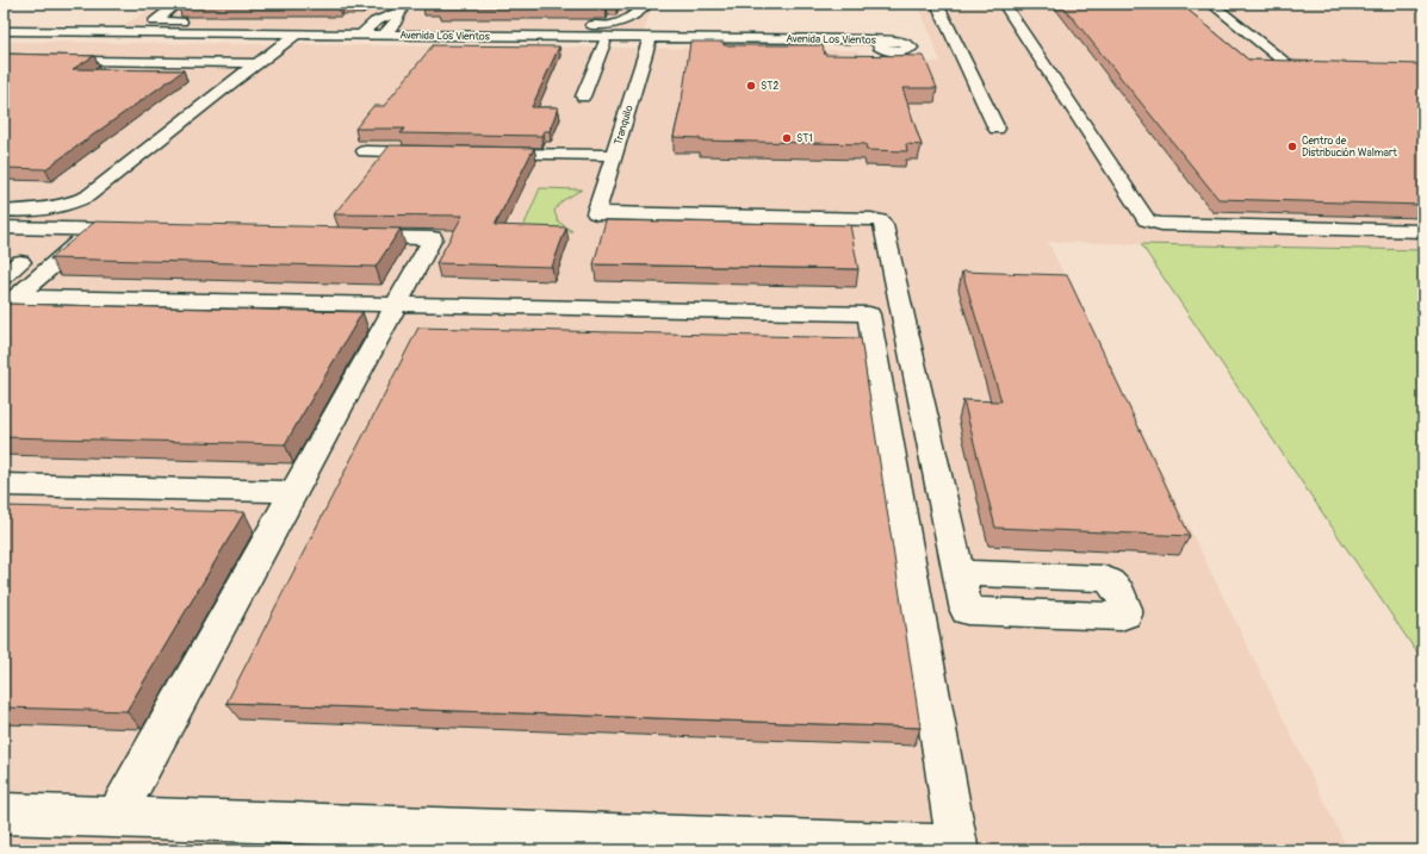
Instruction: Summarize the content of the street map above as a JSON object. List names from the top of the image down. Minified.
{"streets":{"street":["Avenida Los Vientos","Tranquilo"]},"crossings":[["Avenida Los Vientos","Tranquilo"]],"places":["ST2","ST1","Centro de Distribución Walmart"]}
